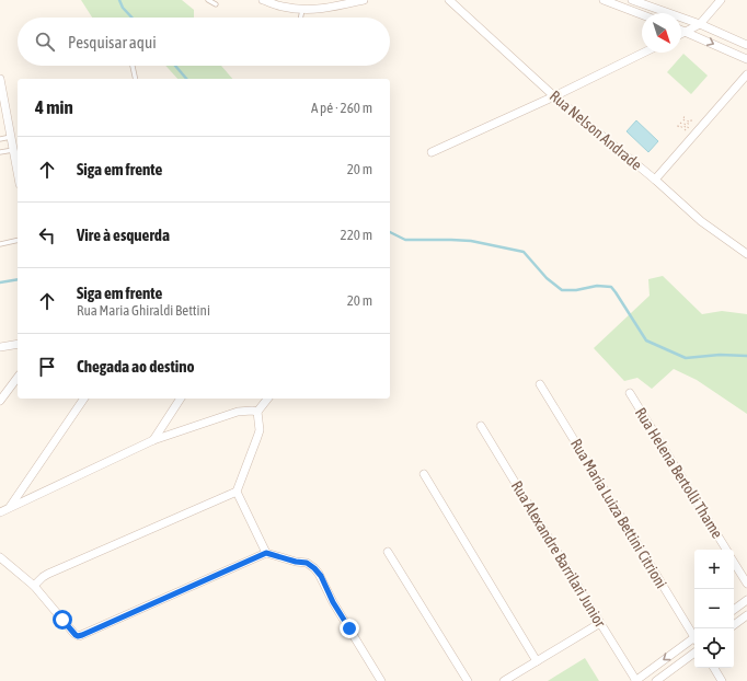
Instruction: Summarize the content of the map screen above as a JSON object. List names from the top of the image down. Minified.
{"streets":{"street":["Rua Nelson Andrade","Rua Helena Bertolli Thame","Rua Maria Luiza Bettini Citrioni","Rua Alexandre Barrilari Junior"]},"north":"bottom right","page":{"search":"Pesquisar aqui","heading":["4 min","A pé · 260 m"],"list":[["Siga em frente","20 m"],["Vire à esquerda","220 m"],["Siga em frente","Rua Maria Ghiraldi Bettini","20 m"],"Chegada ao destino"],"map_buttons":["+","−"]}}
